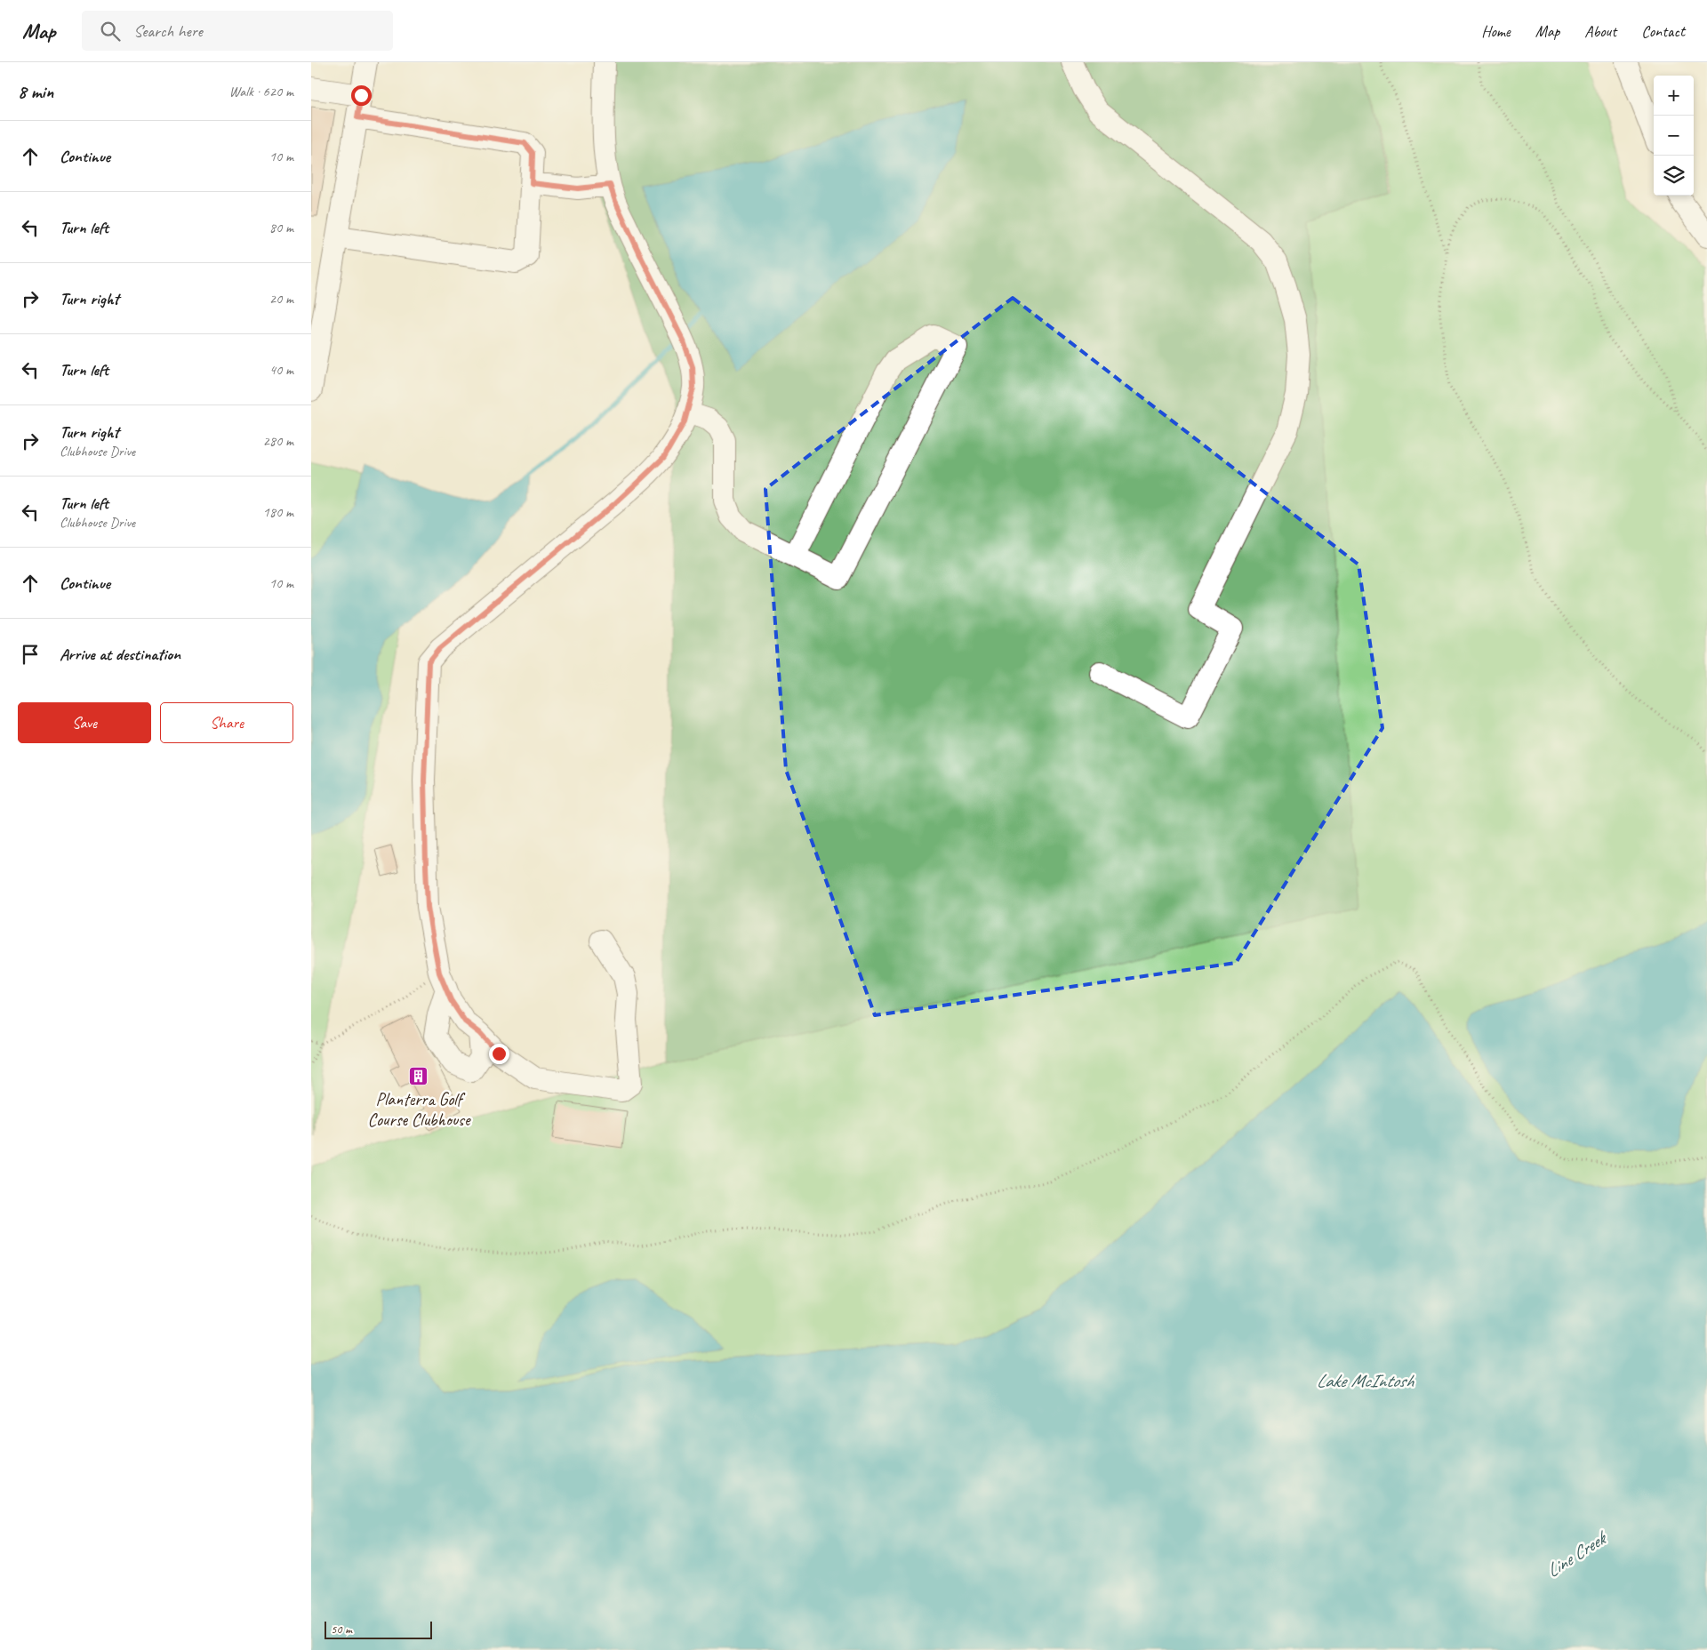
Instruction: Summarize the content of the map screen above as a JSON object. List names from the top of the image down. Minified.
{"water":["Lake McIntosh","Line Creek"],"places":{"building":["Planterra Golf Course Clubhouse"]},"scale_bar":"50 m","page":{"header":"Map","search":"Search here","nav":["Home","Map","About","Contact"],"heading":["8 min","Walk · 620 m"],"map_buttons":["+","−"],"list":[["Continue","10 m"],["Turn left","80 m"],["Turn right","20 m"],["Turn left","40 m"],["Turn right","Clubhouse Drive","280 m"],["Turn left","Clubhouse Drive","180 m"],["Continue","10 m"],"Arrive at destination"],"buttons":["Save","Share"],"scale":"50 m"}}
